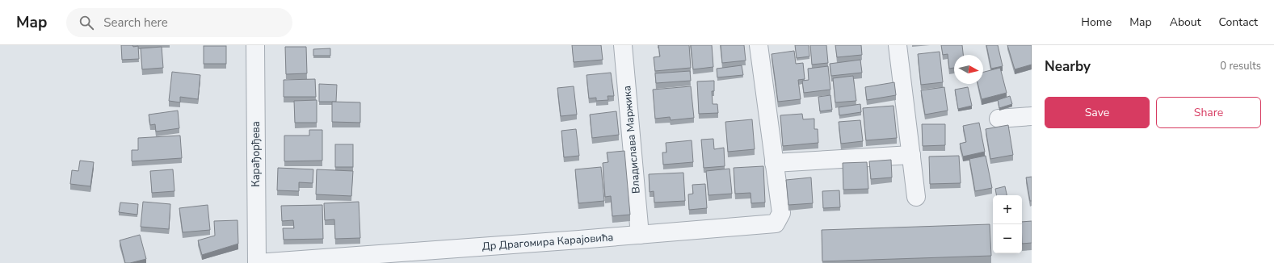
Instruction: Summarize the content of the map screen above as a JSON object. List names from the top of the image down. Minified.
{"streets":{"street":["Владислава Маржика","Карађорђева","Др Драгомира Карајовића"]},"crossings":[["Владислава Маржика","Др Драгомира Карајовића"],["Карађорђева","Др Драгомира Карајовића"]],"north":"right","page":{"header":"Map","search":"Search here","nav":["Home","Map","About","Contact"],"heading":["Nearby","0 results"],"buttons":["Save","Share"],"map_buttons":["+","−"]}}
